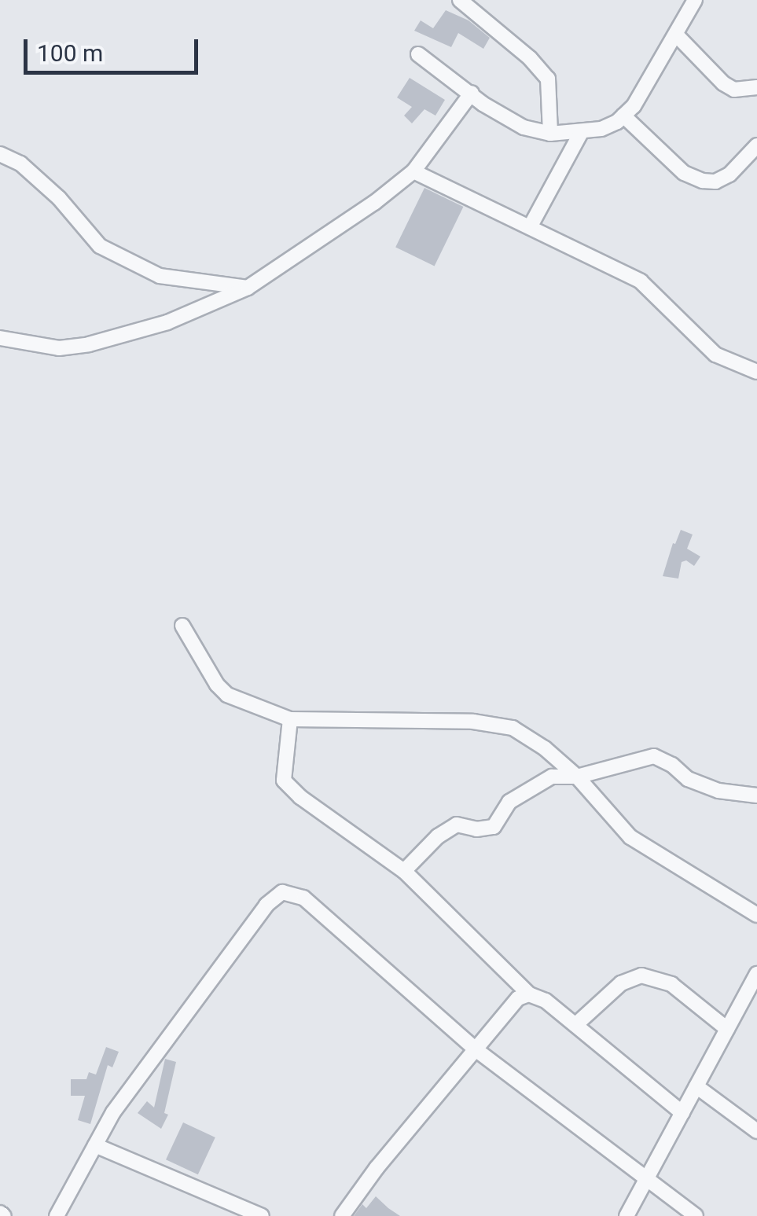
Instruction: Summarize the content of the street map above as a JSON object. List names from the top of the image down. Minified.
{"scale_bar":"100 m"}
